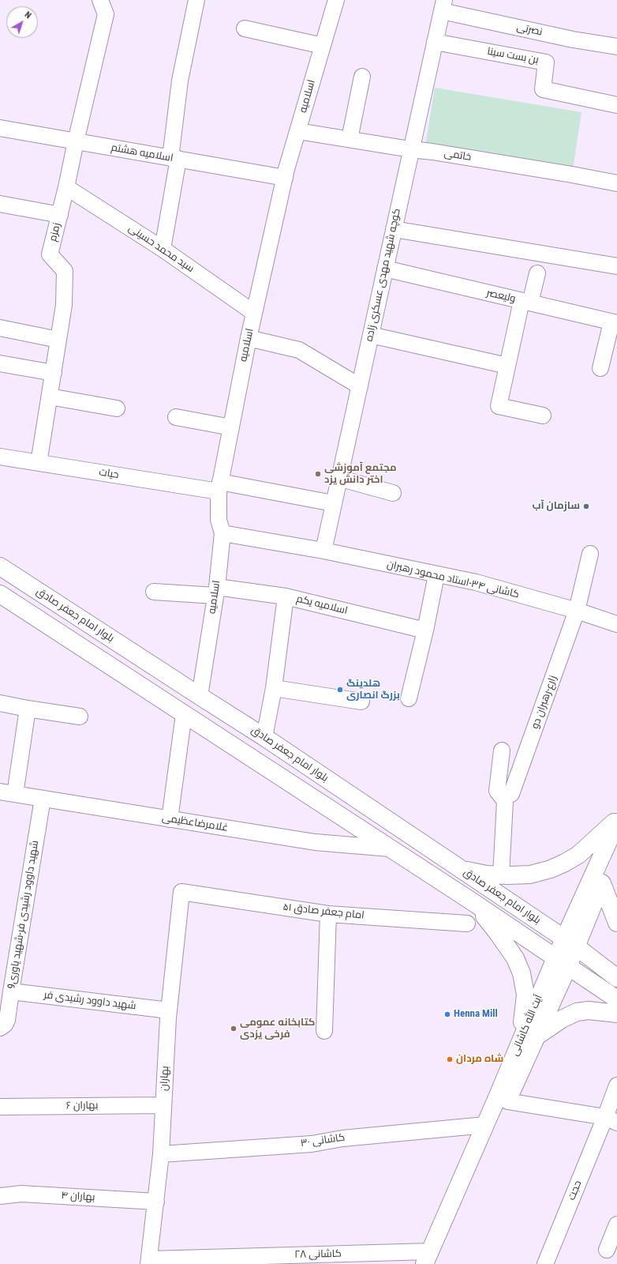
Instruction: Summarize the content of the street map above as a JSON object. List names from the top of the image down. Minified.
{"streets":{"main road":["بلوار امام جعفر صادق","آیت الله کاشانی"],"street":["نصرتی","بن بست سینا","اسلامیه","اسلامیه هشتم","خاتمی","زمزم","سید محمد حسینی","کوچه شهید مهدی عسکری زاده","ولیعصر","حیات","کاشانی ۳۴-استاد محمود رهبران","اسلامیه یکم","زارع-رهبران دو","غلامرضاعظیمی","امام جعفر صادق ۵۱","شهید داوود رشیدی فر-شهید یاوری9","شهید داوود رشیدی فر","بهاران","بهاران ۶","کاشانی ۳۰","حجت","بهاران ۴","کاشانی ۲۸"]},"crossings":[["نصرتی","کوچه شهید مهدی عسکری زاده"],["بن بست سینا","کوچه شهید مهدی عسکری زاده"],["اسلامیه","اسلامیه هشتم"],["اسلامیه","خاتمی"],["اسلامیه","سید محمد حسینی"],["اسلامیه","حیات"],["اسلامیه","کاشانی ۳۴-استاد محمود رهبران"],["اسلامیه","اسلامیه یکم"],["اسلامیه","بلوار امام جعفر صادق"],["اسلامیه هشتم","زمزم"],["خاتمی","کوچه شهید مهدی عسکری زاده"],["زمزم","سید محمد حسینی"],["زمزم","حیات"],["کوچه شهید مهدی عسکری زاده","ولیعصر"],["کوچه شهید مهدی عسکری زاده","حیات"],["کوچه شهید مهدی عسکری زاده","کاشانی ۳۴-استاد محمود رهبران"],["کاشانی ۳۴-استاد محمود رهبران","زارع-رهبران دو"],["بلوار امام جعفر صادق","غلامرضاعظیمی"],["بلوار امام جعفر صادق","آیت الله کاشانی"],["غلامرضاعظیمی","شهید داوود رشیدی فر-شهید یاوری9"],["امام جعفر صادق ۵۱","بهاران"],["شهید داوود رشیدی فر-شهید یاوری9","شهید داوود رشیدی فر"],["شهید داوود رشیدی فر","بهاران"],["آیت الله کاشانی","کاشانی ۳۰"],["آیت الله کاشانی","کاشانی ۲۸"],["بهاران","بهاران ۶"],["بهاران","کاشانی ۳۰"],["بهاران","بهاران ۴"],["بهاران","کاشانی ۲۸"]],"places":["مجتمع آموزشی اختر دانش یزد","سازمان آب","هلدینگ بزرگ انصاری","Henna Mill","کتابخانه عمومی فرخی یزدی","شاه مردان"],"north":"top right"}
